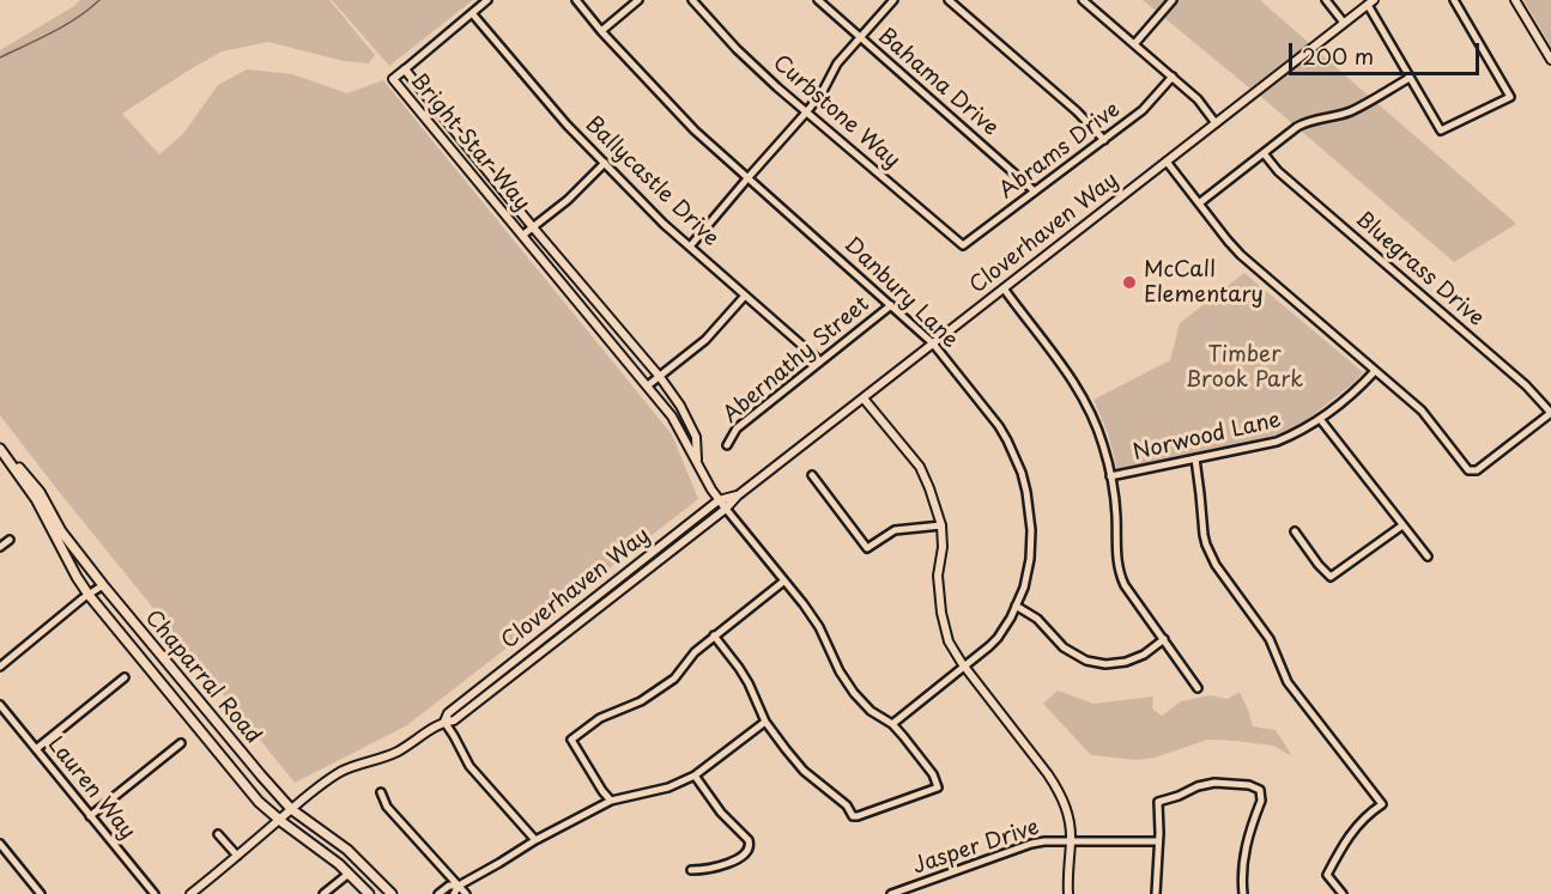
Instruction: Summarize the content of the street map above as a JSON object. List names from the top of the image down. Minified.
{"streets":{"main road":["Chaparral Road"],"street":["Bahama Drive","Curbstone Way","Bright Star Way","Abrams Drive","Ballycastle Drive","Cloverhaven Way","Bluegrass Drive","Danbury Lane","Abernathy Street","Norwood Lane","Lauren Way","Jasper Drive"]},"crossings":[["Bahama Drive","Abrams Drive"],["Curbstone Way","Abrams Drive"],["Bright Star Way","Cloverhaven Way"],["Bright Star Way","Danbury Lane"],["Ballycastle Drive","Abernathy Street"],["Cloverhaven Way","Danbury Lane"],["Cloverhaven Way","Chaparral Road"],["Danbury Lane","Abernathy Street"]],"parks":["Timber Brook Park"],"places":["McCall Elementary"],"scale_bar":"200 m"}
